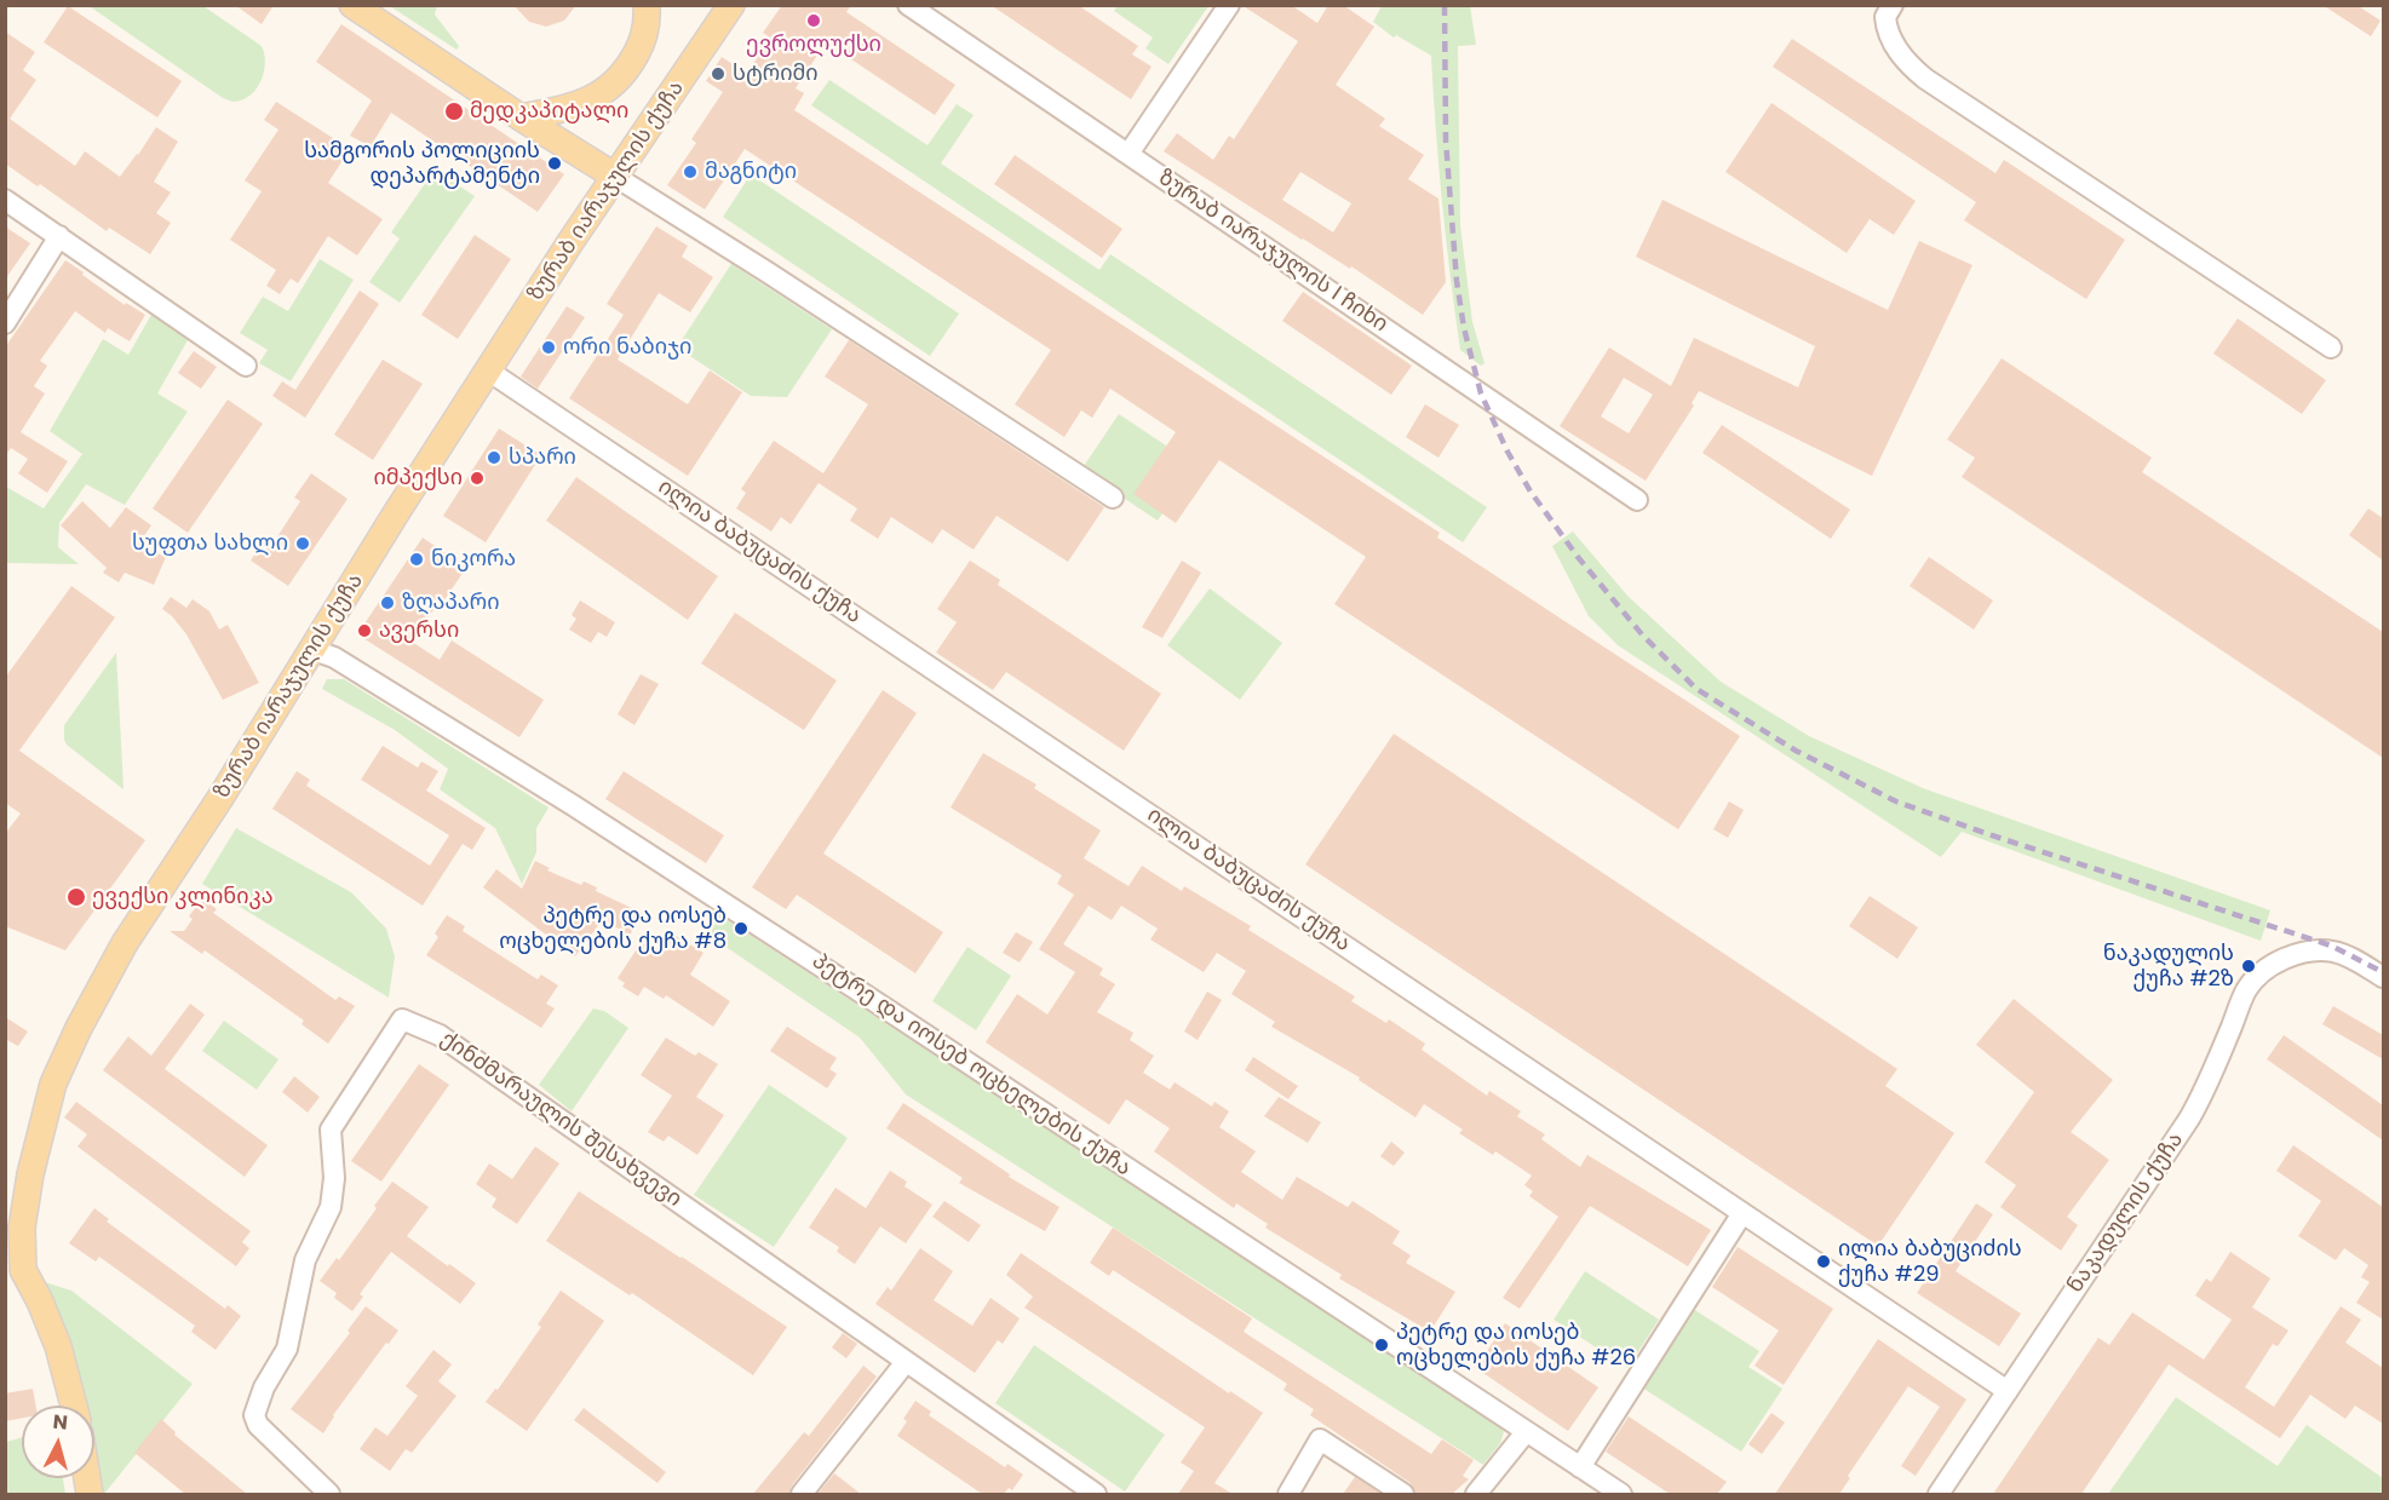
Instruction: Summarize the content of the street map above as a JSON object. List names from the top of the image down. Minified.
{"streets":{"main road":["ზურაბ იარაჯულის ქუჩა"],"street":["ზურაბ იარაჯულის I ჩიხი","ილია ბაბუცაძის ქუჩა","პეტრე და იოსებ ოცხელების ქუჩა","ქინძმარაულის შესახვევი","ნაკადულის ქუჩა"]},"crossings":[["ზურაბ იარაჯულის ქუჩა","ილია ბაბუცაძის ქუჩა"],["ზურაბ იარაჯულის ქუჩა","პეტრე და იოსებ ოცხელების ქუჩა"],["ილია ბაბუცაძის ქუჩა","ნაკადულის ქუჩა"]],"places":["ევროლუქსი","სტრიმი","მედკაპიტალი","სამგორის პოლიციის დეპარტამენტი","მაგნიტი","ორი ნაბიჯი","სპარი","იმპექსი","სუფთა სახლი","ნიკორა","ზღაპარი","ავერსი","ევექსი კლინიკა","პეტრე და იოსებ ოცხელების ქუჩა #8","ნაკადულის ქუჩა #2ზ","ილია ბაბუციძის ქუჩა #29","პეტრე და იოსებ ოცხელების ქუჩა #26"],"north":"top"}
